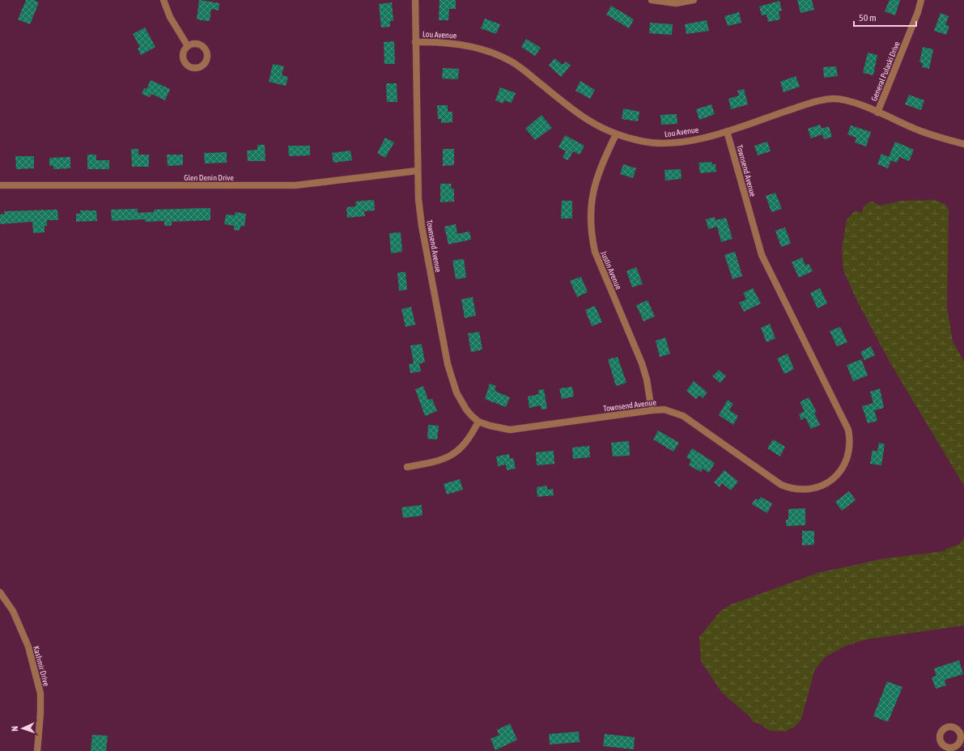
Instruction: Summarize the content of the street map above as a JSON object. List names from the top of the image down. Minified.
{"streets":{"street":["Lou Avenue","General Pulaski Drive","Townsend Avenue","Glen Denin Drive","Justin Avenue","Kashmir Drive"]},"crossings":[["Lou Avenue","General Pulaski Drive"],["Lou Avenue","Townsend Avenue"],["Lou Avenue","Justin Avenue"],["Townsend Avenue","Glen Denin Drive"],["Townsend Avenue","Justin Avenue"]],"scale_bar":"50 m","north":"left"}
